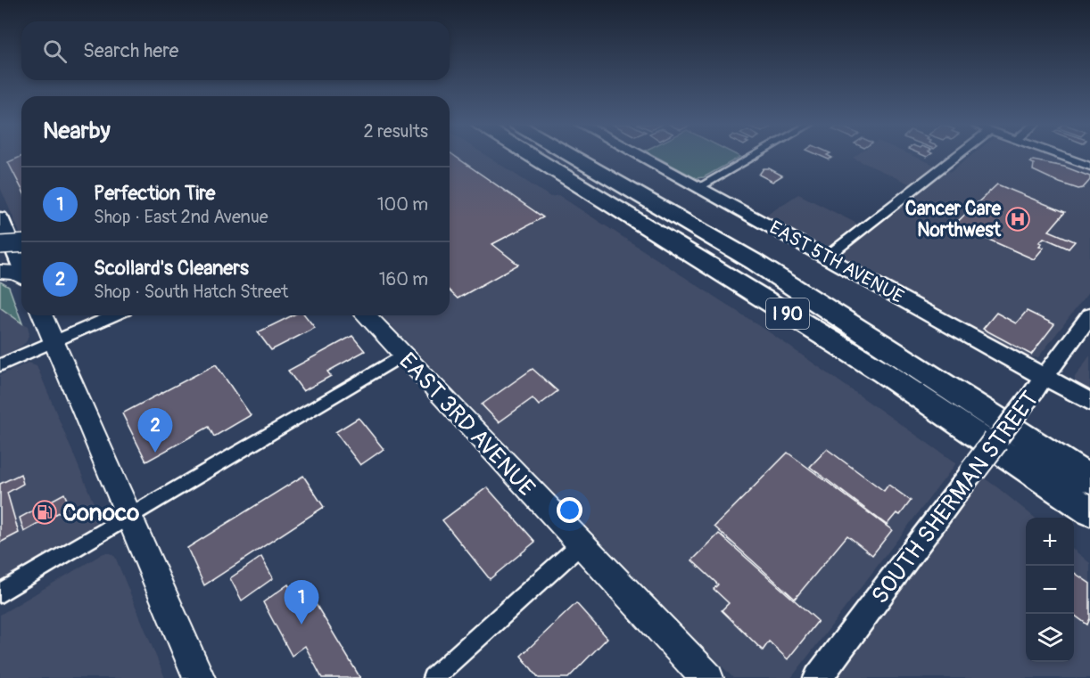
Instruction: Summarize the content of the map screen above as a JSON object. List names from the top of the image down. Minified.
{"streets":{"highway":["I 90"],"main road":["EAST 3RD AVENUE"],"street":["EAST 5TH AVENUE","SOUTH SHERMAN STREET"]},"crossings":[["EAST 5TH AVENUE","SOUTH SHERMAN STREET"]],"places":{"hospital":["Cancer Care Northwest"],"fuel station":["Conoco"]},"page":{"search":"Search here","heading":["Nearby","2 results"],"list":[{"mark":"1","name":"Perfection Tire","note":"Shop · East 2nd Avenue","value":"100 m"},{"mark":"2","name":"Scollard's Cleaners","note":"Shop · South Hatch Street","value":"160 m"}],"pins":["2","1"],"map_buttons":["+","−"]}}
